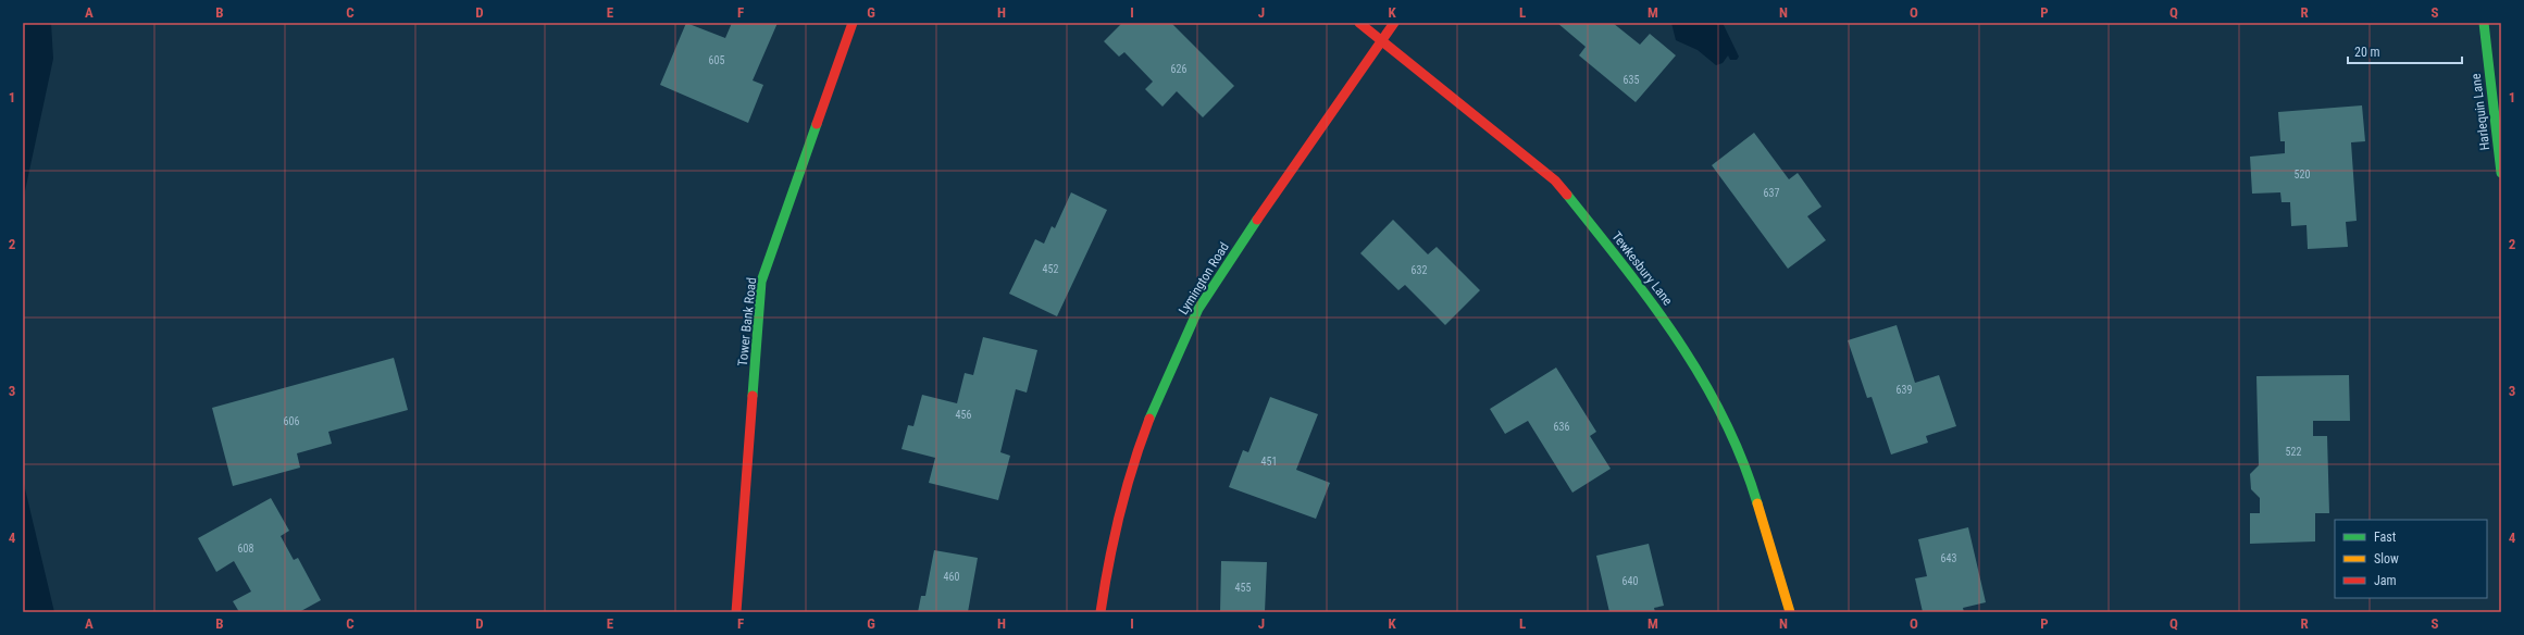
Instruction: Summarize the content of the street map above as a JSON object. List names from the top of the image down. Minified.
{"streets":{"street":["Harlequin Lane","Tewkesbury Lane","Lymington Road","Tower Bank Road"]},"crossings":[["Tewkesbury Lane","Lymington Road"]],"house_numbers":["605","626","635","520","637","452","632","639","456","606","636","522","451","608","643","460","640","455"],"legend":["Fast","Slow","Jam"],"scale_bar":"20 m","grid":{"columns":["A","B","C","D","E","F","G","H","I","J","K","L","M","N","O","P","Q","R","S"],"rows":["1","2","3","4"]}}
